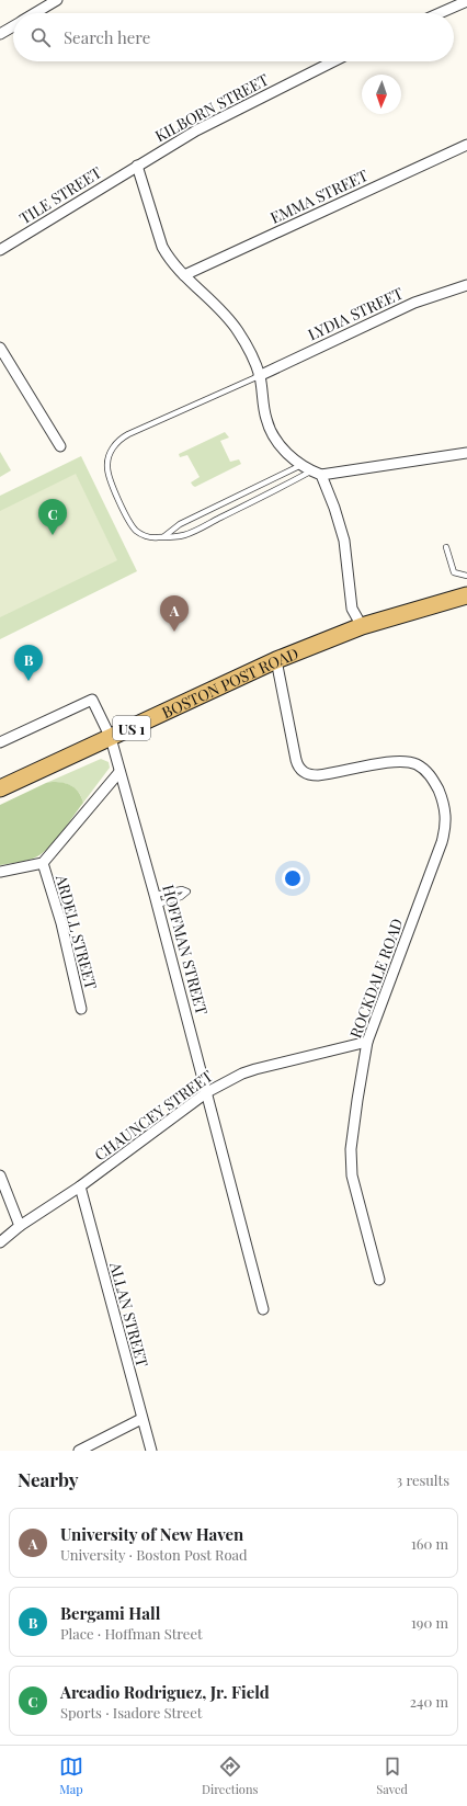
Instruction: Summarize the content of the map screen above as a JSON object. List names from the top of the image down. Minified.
{"streets":{"main road":["BOSTON POST ROAD","US 1"],"street":["KILBORN STREET","TILE STREET","EMMA STREET","LYDIA STREET","ARDELL STREET","HOFFMAN STREET","ROCKDALE ROAD","CHAUNCEY STREET","ALLAN STREET"]},"crossings":[["KILBORN STREET","TILE STREET"],["BOSTON POST ROAD","HOFFMAN STREET"],["BOSTON POST ROAD","ROCKDALE ROAD"],["HOFFMAN STREET","CHAUNCEY STREET"],["ROCKDALE ROAD","CHAUNCEY STREET"],["CHAUNCEY STREET","ALLAN STREET"]],"north":"bottom","page":{"search":"Search here","pins":["C","A","B"],"heading":["Nearby","3 results"],"list":[{"mark":"A","name":"University of New Haven","note":"University · Boston Post Road","value":"160 m"},{"mark":"B","name":"Bergami Hall","note":"Place · Hoffman Street","value":"190 m"},{"mark":"C","name":"Arcadio Rodriguez, Jr. Field","note":"Sports · Isadore Street","value":"240 m"}],"nav":["Map","Directions","Saved"]}}
